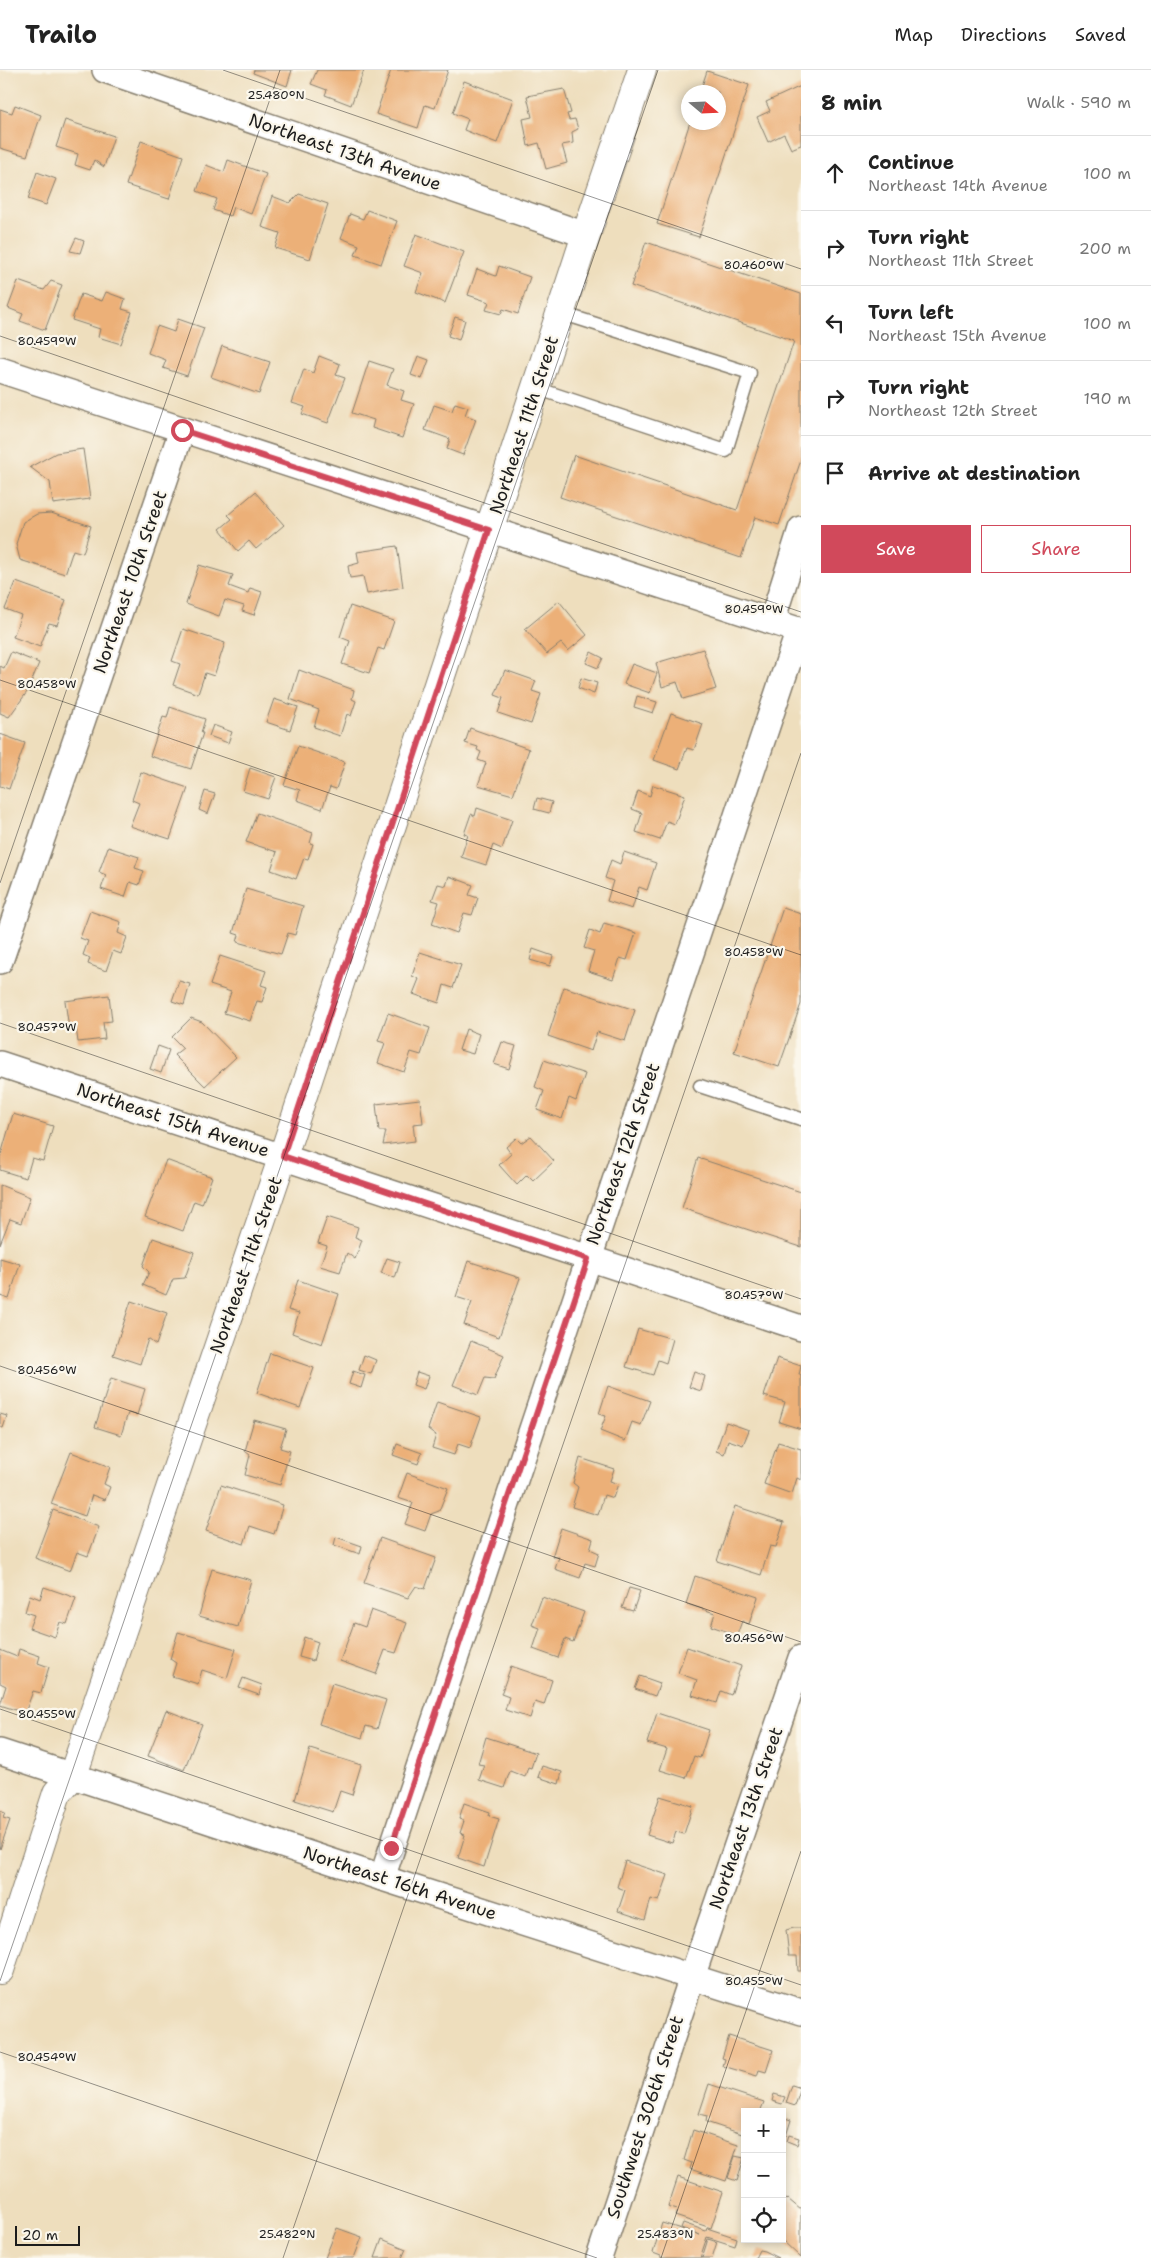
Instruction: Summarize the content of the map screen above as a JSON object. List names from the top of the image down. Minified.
{"streets":{"street":["Northeast 13th Avenue","Northeast 11th Street","Northeast 10th Street","Northeast 15th Avenue","Northeast 12th Street","Northeast 13th Street","Northeast 16th Avenue","Southwest 306th Street"]},"crossings":[["Northeast 13th Avenue","Northeast 11th Street"],["Northeast 11th Street","Northeast 15th Avenue"],["Northeast 11th Street","Northeast 16th Avenue"],["Northeast 15th Avenue","Northeast 12th Street"],["Northeast 12th Street","Northeast 16th Avenue"],["Northeast 13th Street","Northeast 16th Avenue"],["Northeast 13th Street","Southwest 306th Street"],["Northeast 16th Avenue","Southwest 306th Street"]],"scale_bar":"20 m","north":"right","page":{"header":"Trailo","nav":["Map","Directions","Saved"],"heading":["8 min","Walk · 590 m"],"list":[["Continue","Northeast 14th Avenue","100 m"],["Turn right","Northeast 11th Street","200 m"],["Turn left","Northeast 15th Avenue","100 m"],["Turn right","Northeast 12th Street","190 m"],"Arrive at destination"],"buttons":["Save","Share"],"map_buttons":["+","−"],"scale":"20 m"},"coordinates":["25.480°N","80.460°W","80.459°W","80.458°W","80.457°W","80.456°W","80.455°W","80.454°W","25.482°N","25.483°N"]}
